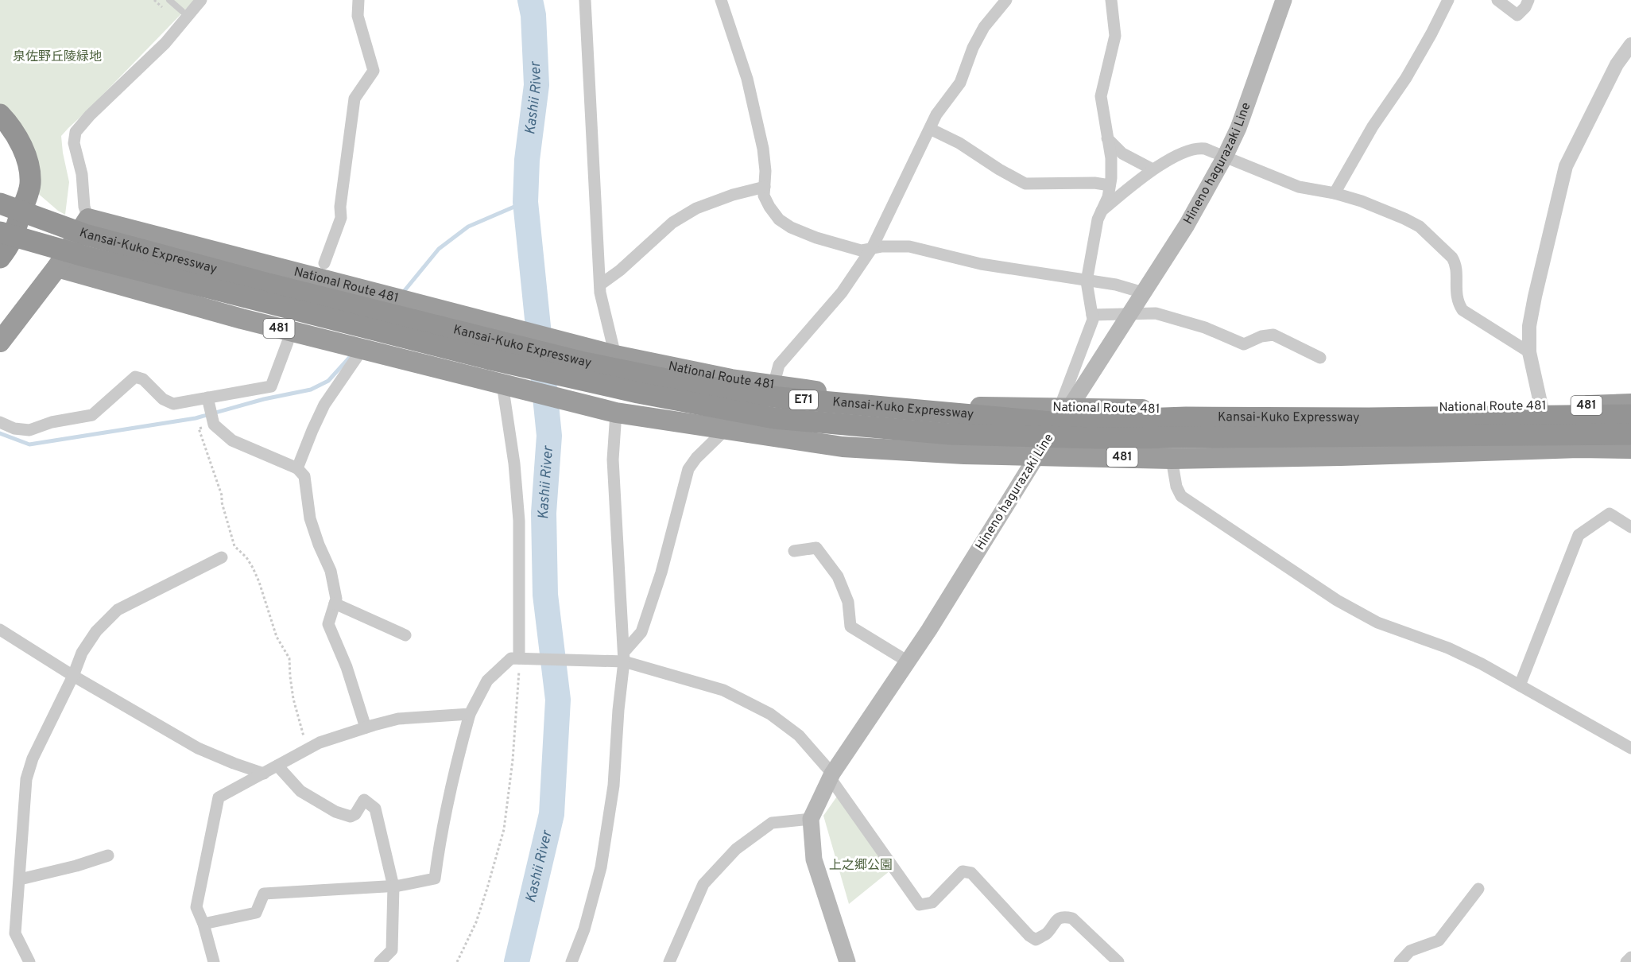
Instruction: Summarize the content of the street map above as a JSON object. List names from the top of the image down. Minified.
{"streets":{"highway":["Kansai-Kuko Expressway","National Route 481","481","E71"],"main road":["Hineno hagurazaki Line"]},"crossings":[["Hineno hagurazaki Line","National Route 481"],["Hineno hagurazaki Line","481"],["Kansai-Kuko Expressway","National Route 481"]],"water":["Kashii River"],"parks":["泉佐野丘陵緑地","上之郷公園"]}
